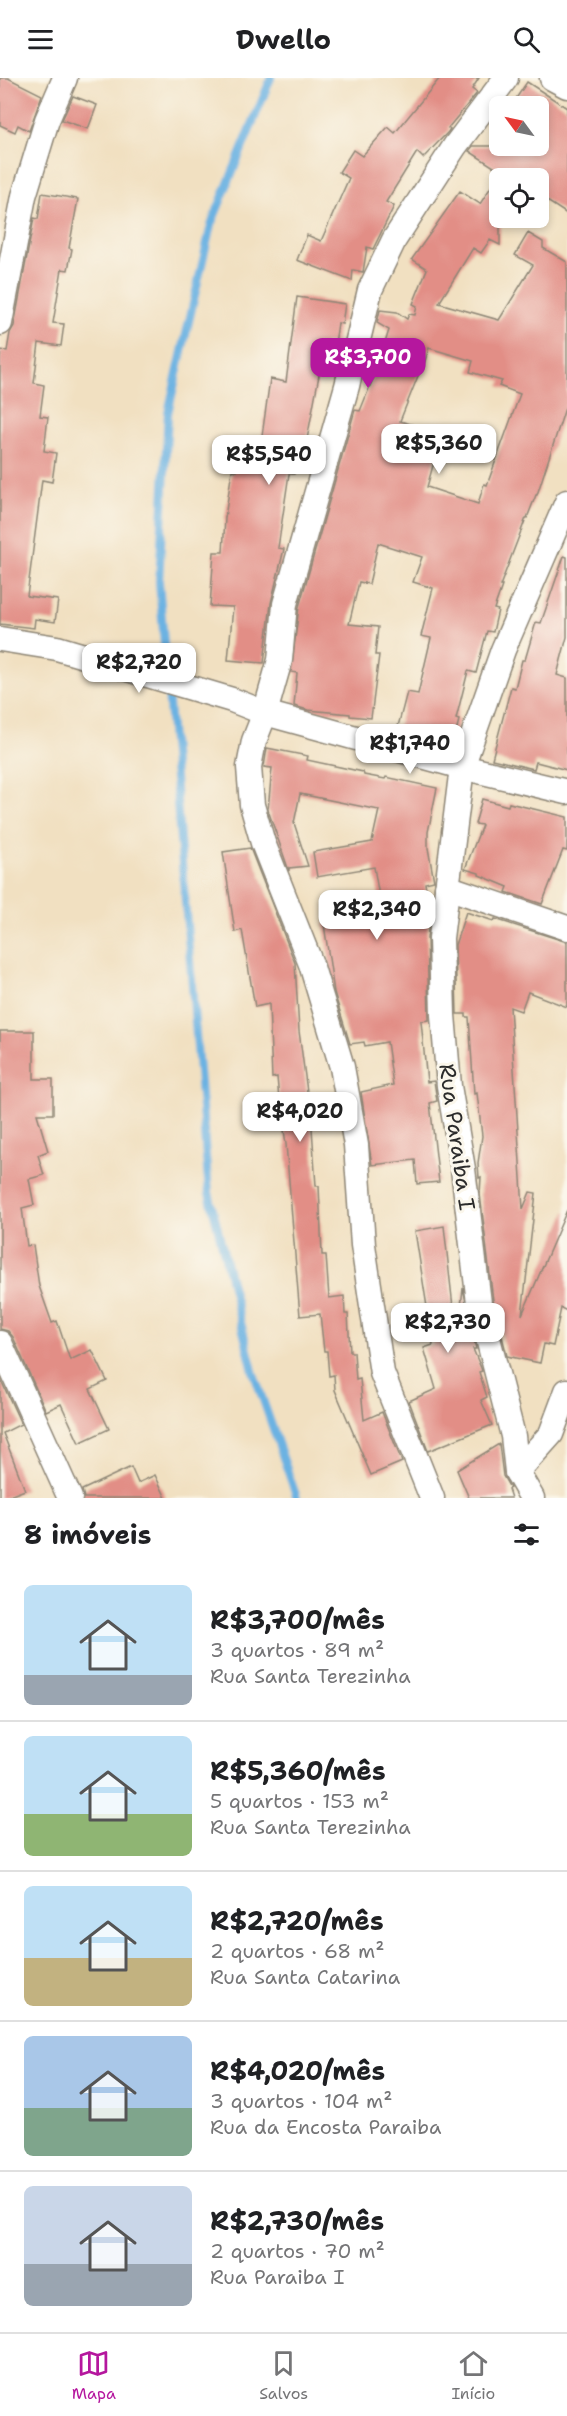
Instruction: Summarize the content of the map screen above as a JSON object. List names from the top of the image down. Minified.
{"streets":{"street":["Rua Paraiba I"]},"north":"top left","page":{"header":"Dwello","price":["R$3,700","R$5,360","R$5,540","R$2,720","R$1,740","R$2,340","R$4,020","R$2,730"],"heading":"8 imóveis","list":[{"name":"R$3,700/mês","note":"3 quartos · 89 m² · Rua Santa Terezinha"},{"name":"R$5,360/mês","note":"5 quartos · 153 m² · Rua Santa Terezinha"},{"name":"R$2,720/mês","note":"2 quartos · 68 m² · Rua Santa Catarina"},{"name":"R$4,020/mês","note":"3 quartos · 104 m² · Rua da Encosta Paraiba"},{"name":"R$2,730/mês","note":"2 quartos · 70 m² · Rua Paraiba I"}],"tabs":["Mapa","Salvos","Início"]}}
